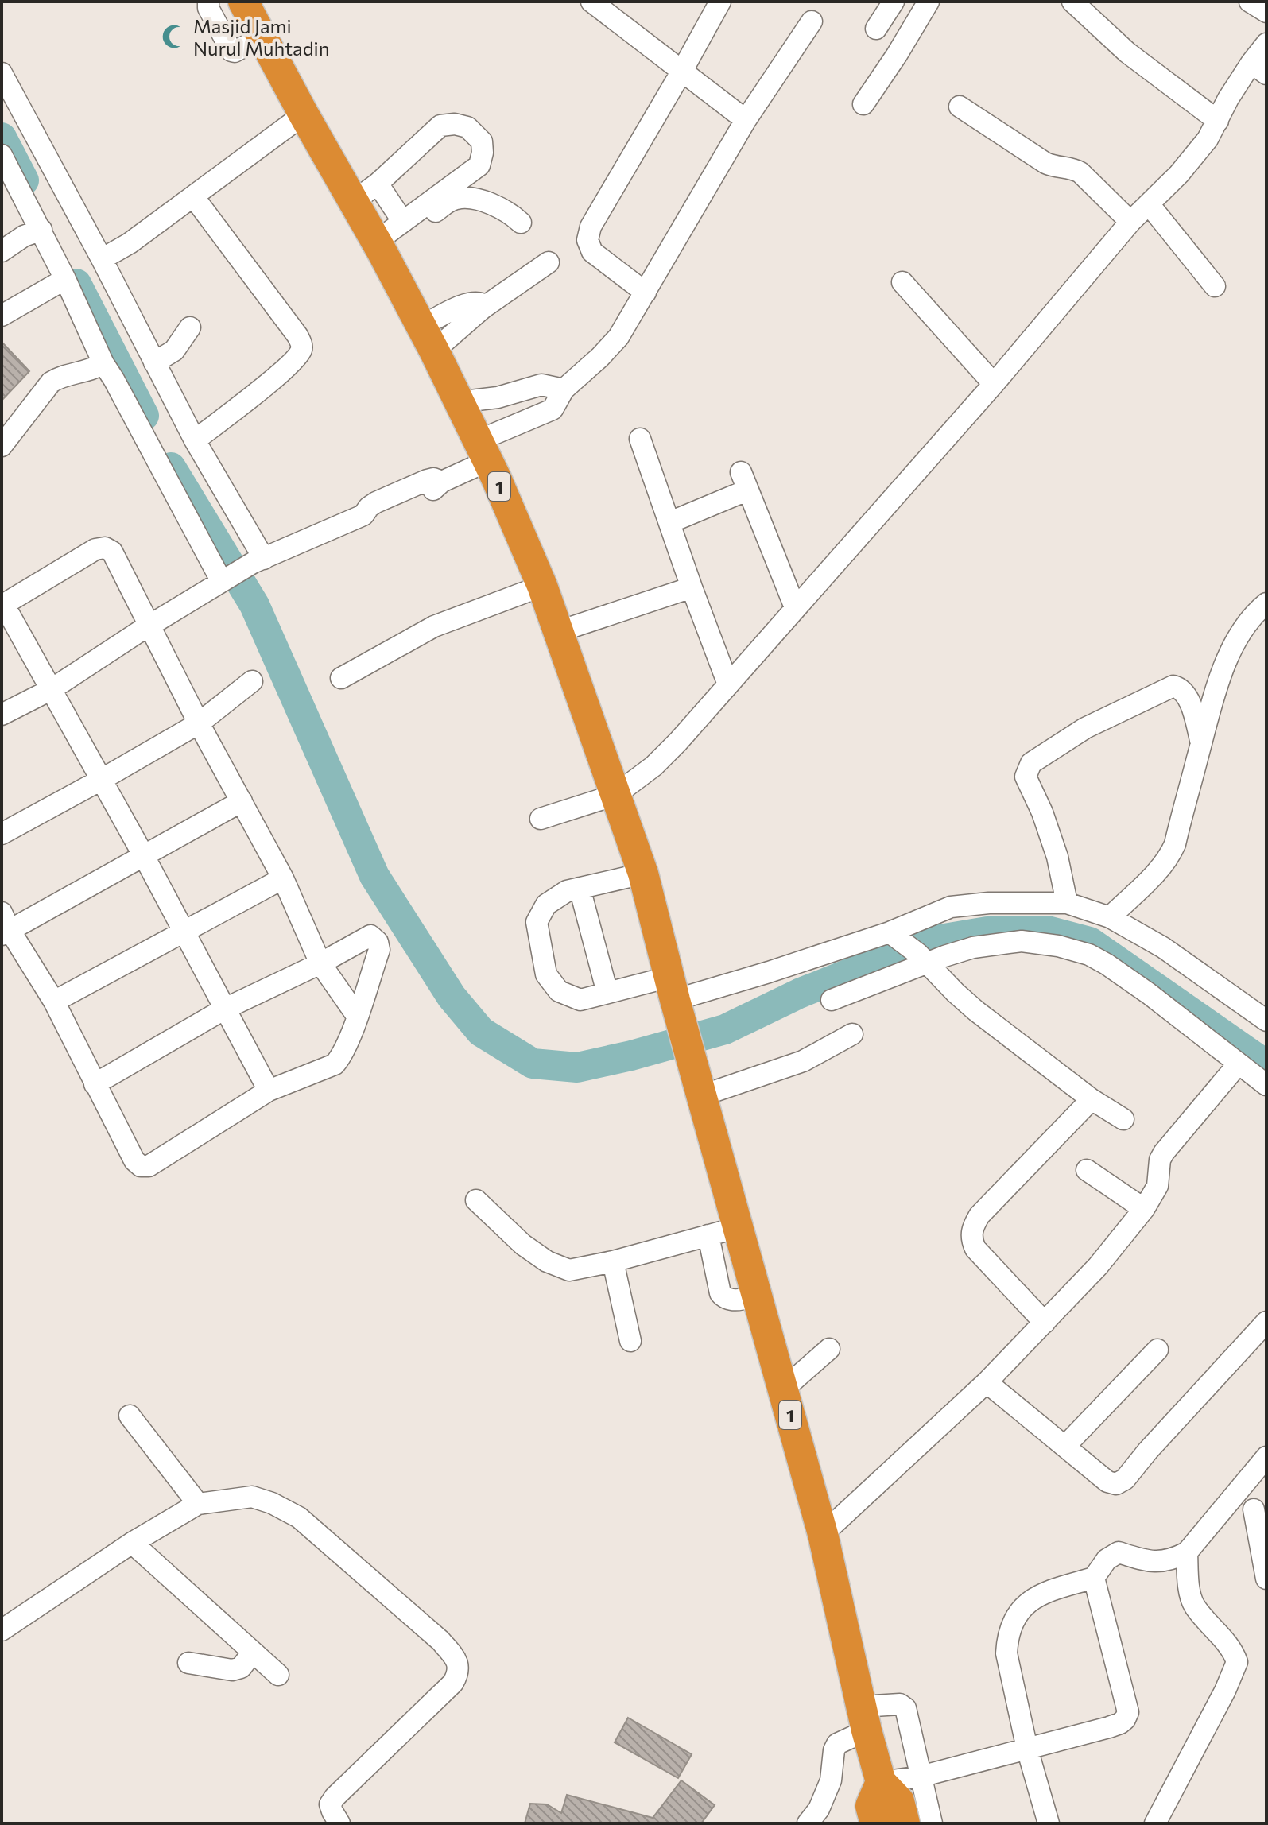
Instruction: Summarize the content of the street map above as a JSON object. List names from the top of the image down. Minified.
{"streets":{"highway":["1"]},"places":{"mosque":["Masjid Jami Nurul Muhtadin"]}}
